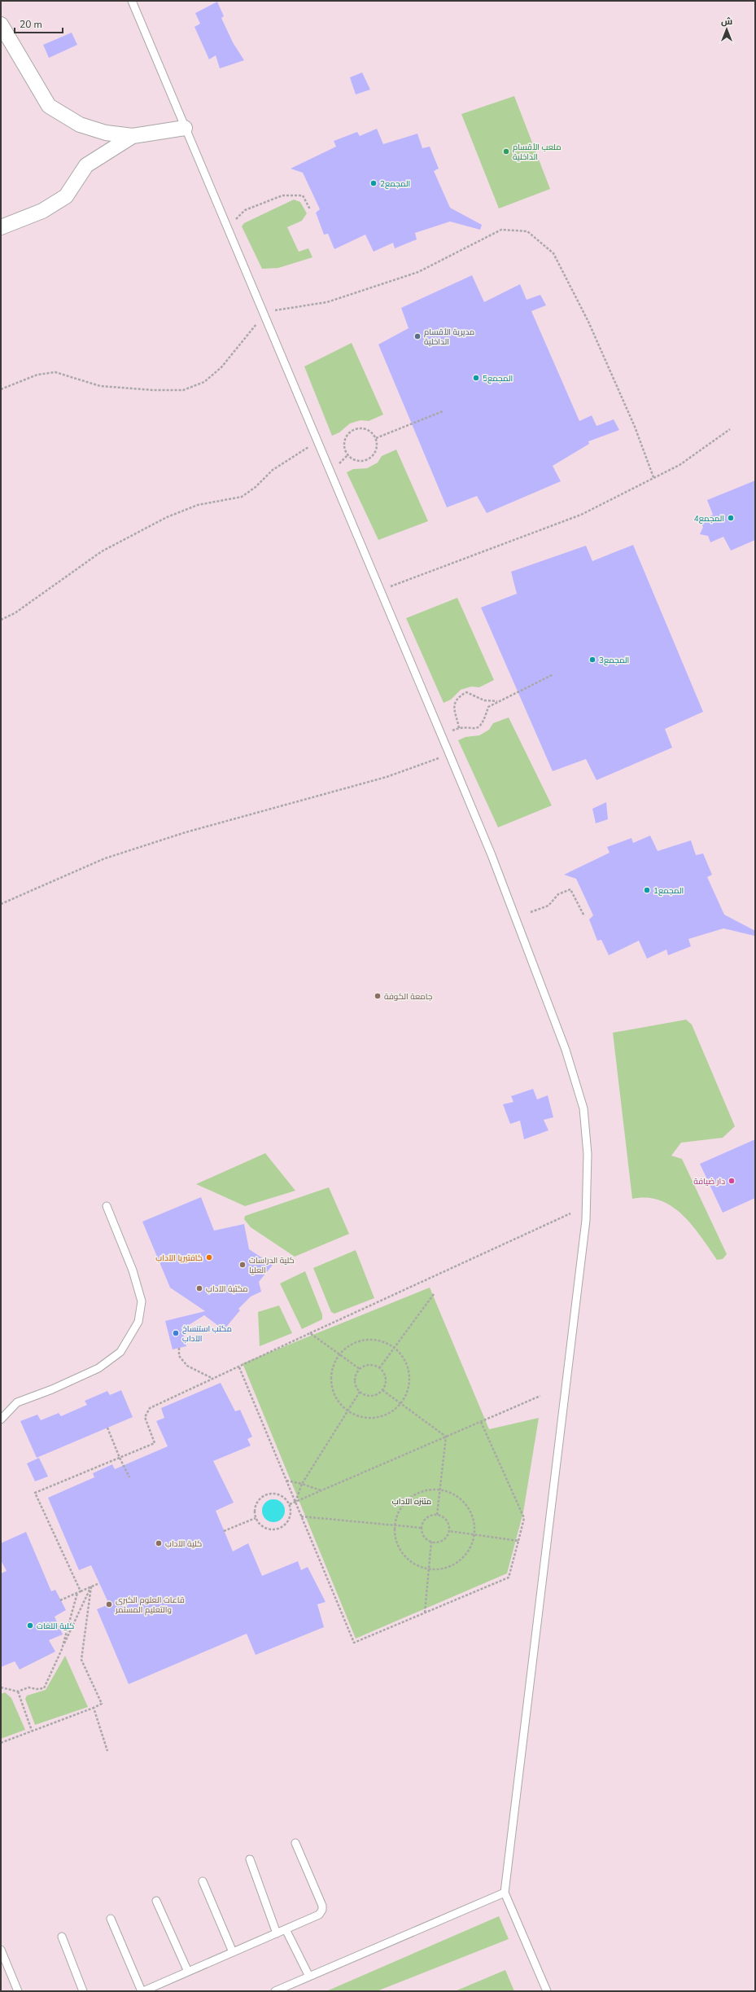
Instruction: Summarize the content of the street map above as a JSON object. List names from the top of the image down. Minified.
{"parks":["متنزه الآداب"],"places":["ملعب الأقسام الداخلية","المجمع2","مديرية الأقسام الداخلية","المجمع5","المجمع4","المجمع3","المجمع1","جامعة الكوفة","دار ضيافة","كافتيريا الآداب","كلية الدراسات العليا","مكتبة الآداب","مكتب استنساخ الآداب","كلية الآداب","قاعات العلوم الكبرى والتعليم المستمر","كلية اللغات"],"scale_bar":"20 m","north":"top"}
